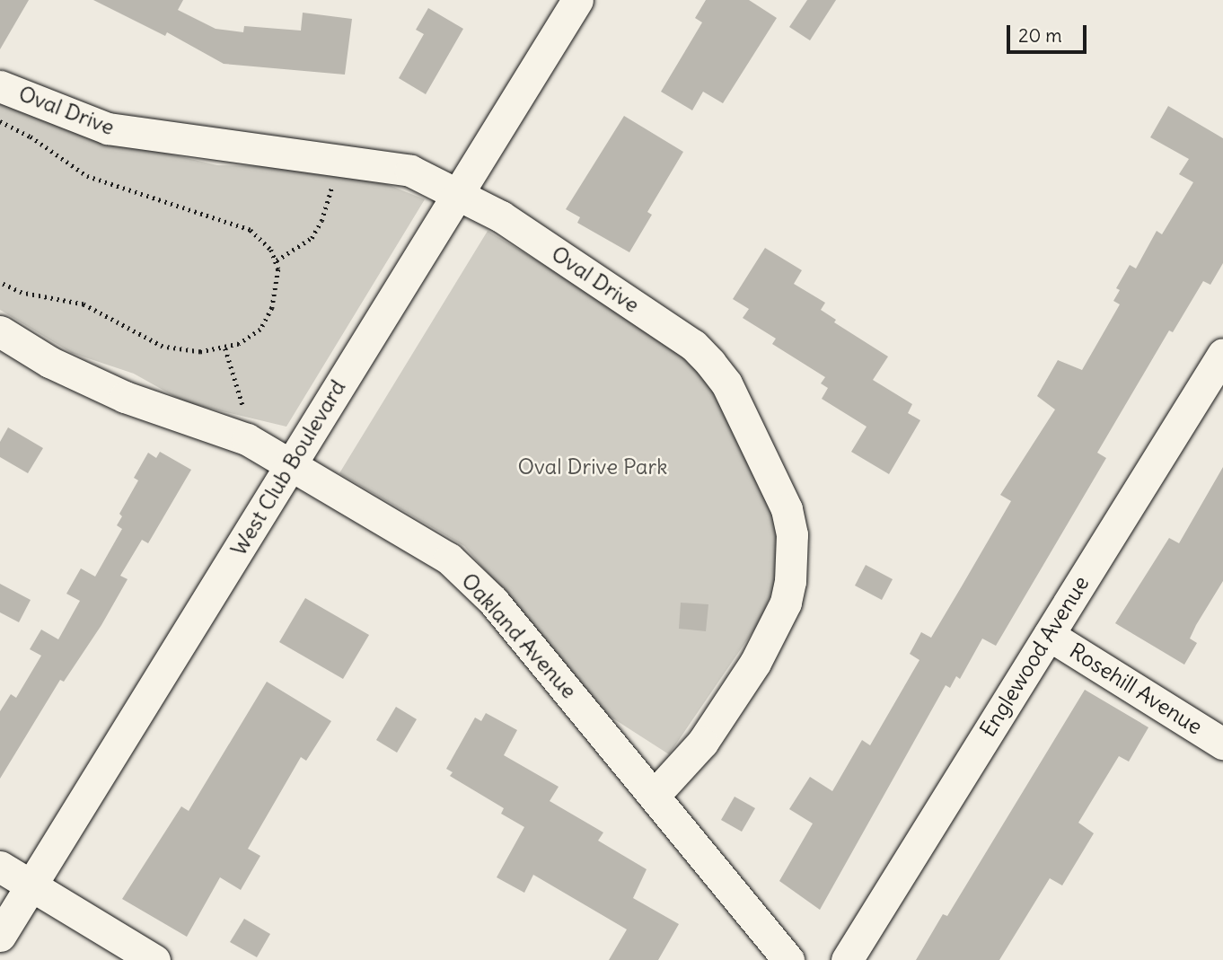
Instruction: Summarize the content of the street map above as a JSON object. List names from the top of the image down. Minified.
{"streets":{"street":["Oval Drive","West Club Boulevard","Oakland Avenue","Englewood Avenue","Rosehill Avenue"]},"crossings":[["Oval Drive","West Club Boulevard"],["Oval Drive","Oakland Avenue"],["West Club Boulevard","Oakland Avenue"],["Englewood Avenue","Rosehill Avenue"]],"parks":["Oval Drive Park"],"scale_bar":"20 m"}
